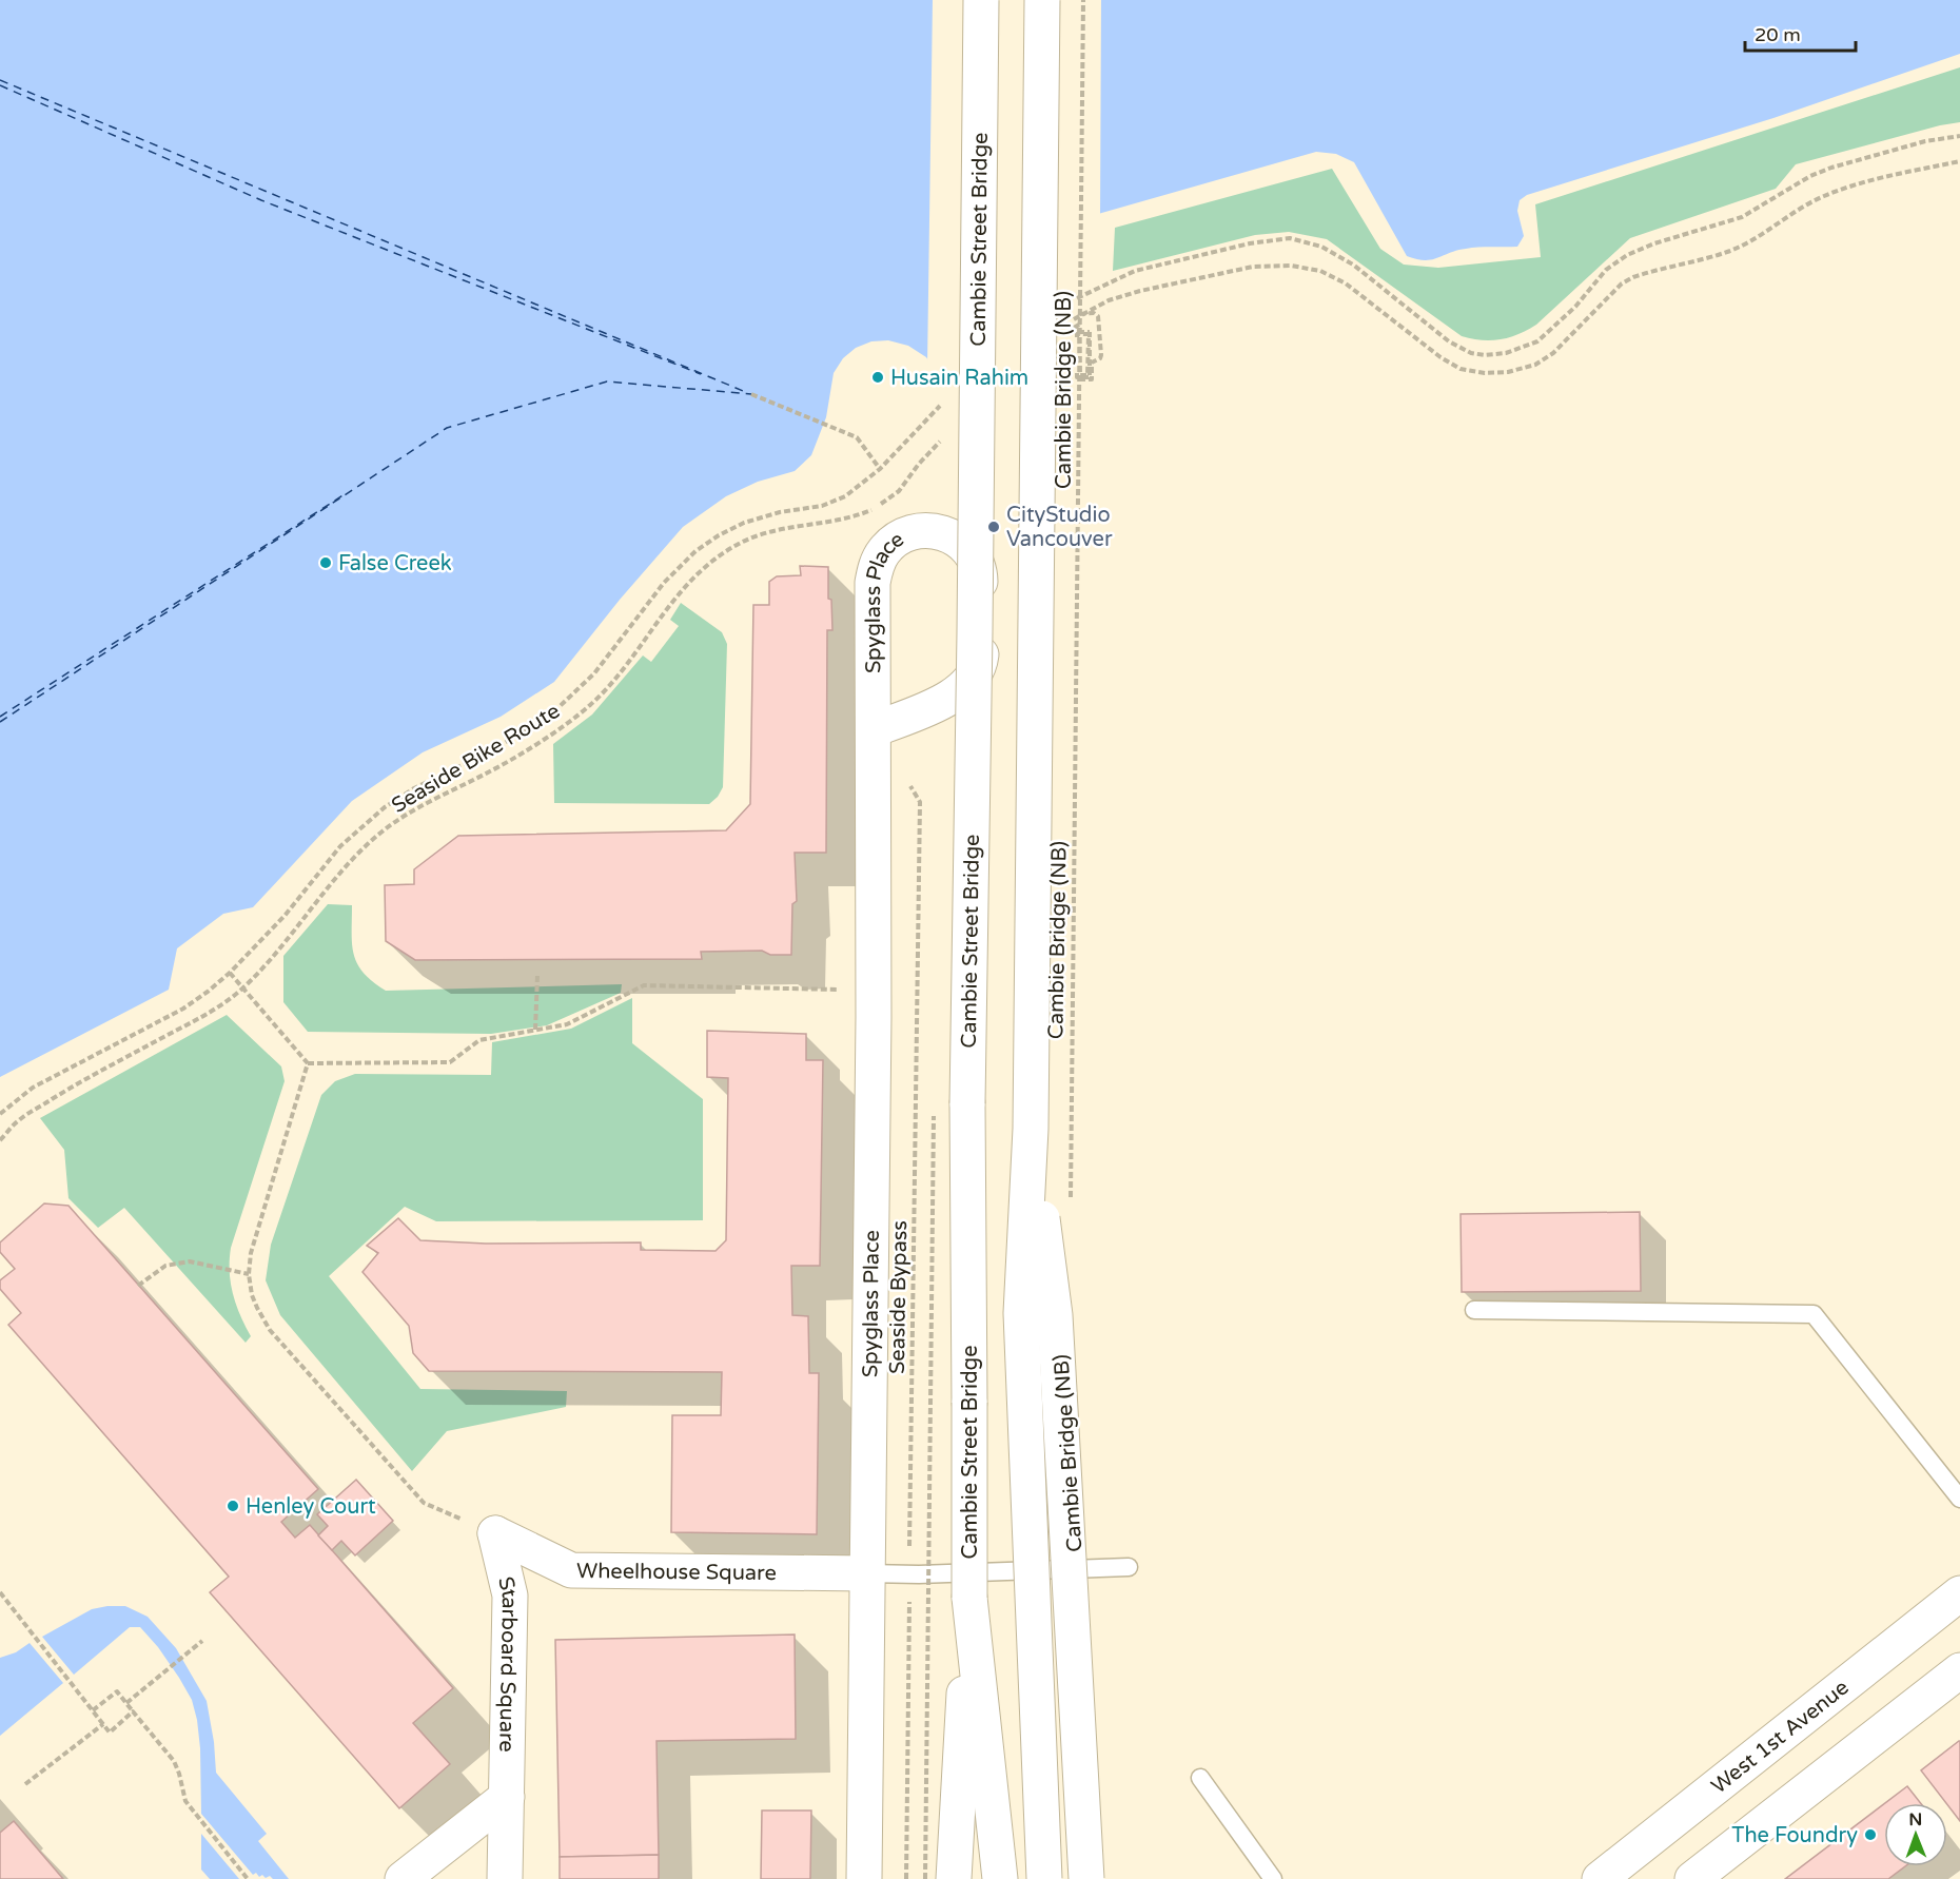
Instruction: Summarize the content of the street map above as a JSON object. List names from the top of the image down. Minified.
{"streets":{"main road":["Cambie Street Bridge","Spyglass Place","Wheelhouse Square","Starboard Square","West 1st Avenue"],"path":["Cambie Bridge (NB)","Seaside Bike Route","Seaside Bypass"]},"crossings":[["Spyglass Place","Wheelhouse Square"],["Wheelhouse Square","Starboard Square"]],"places":["Husain Rahim","CityStudio Vancouver","False Creek","Henley Court","The Foundry"],"scale_bar":"20 m","north":"top"}
